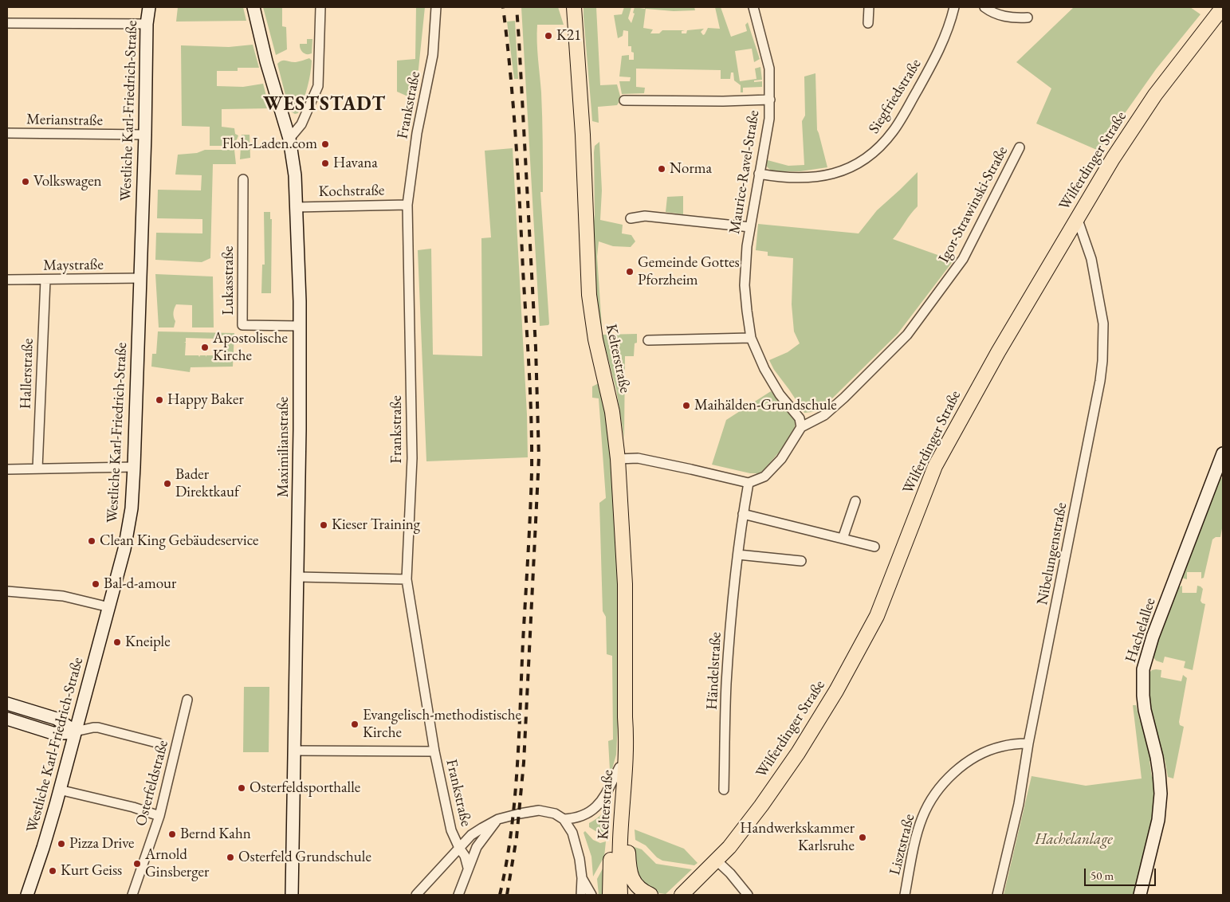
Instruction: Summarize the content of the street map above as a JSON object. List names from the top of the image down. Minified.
{"streets":{"main road":["Wilferdinger Straße","Kelterstraße"],"street":["Siegfriedstraße","Frankstraße","Westliche Karl-Friedrich-Straße","Merianstraße","Maurice-Ravel-Straße","Kochstraße","Igor-Strawinski-Straße","Maystraße","Lukasstraße","Hallerstraße","Maximilianstraße","Nibelungenstraße","Hachelallee","Händelstraße","Osterfeldstraße","Lisztstraße"]},"crossings":[["Siegfriedstraße","Maurice-Ravel-Straße"],["Frankstraße","Kochstraße"],["Westliche Karl-Friedrich-Straße","Merianstraße"],["Westliche Karl-Friedrich-Straße","Maystraße"],["Wilferdinger Straße","Nibelungenstraße"],["Maurice-Ravel-Straße","Igor-Strawinski-Straße"],["Kochstraße","Maximilianstraße"],["Maystraße","Hallerstraße"],["Lukasstraße","Maximilianstraße"],["Nibelungenstraße","Lisztstraße"]],"districts":["WESTSTADT"],"parks":["Hachelanlage"],"places":["K21","Floh-Laden.com","Havana","Norma","Volkswagen","Gemeinde Gottes Pforzheim","Apostolische Kirche","Happy Baker","Maihälden-Grundschule","Bader Direktkauf","Kieser Training","Clean King Gebäudeservice","Bal-d-amour","Kneiple","Evangelisch-methodistische Kirche","Osterfeldsporthalle","Bernd Kahn","Handwerkskammer Karlsruhe","Pizza Drive","Osterfeld Grundschule","Arnold Ginsberger","Kurt Geiss"],"scale_bar":"50 m"}
